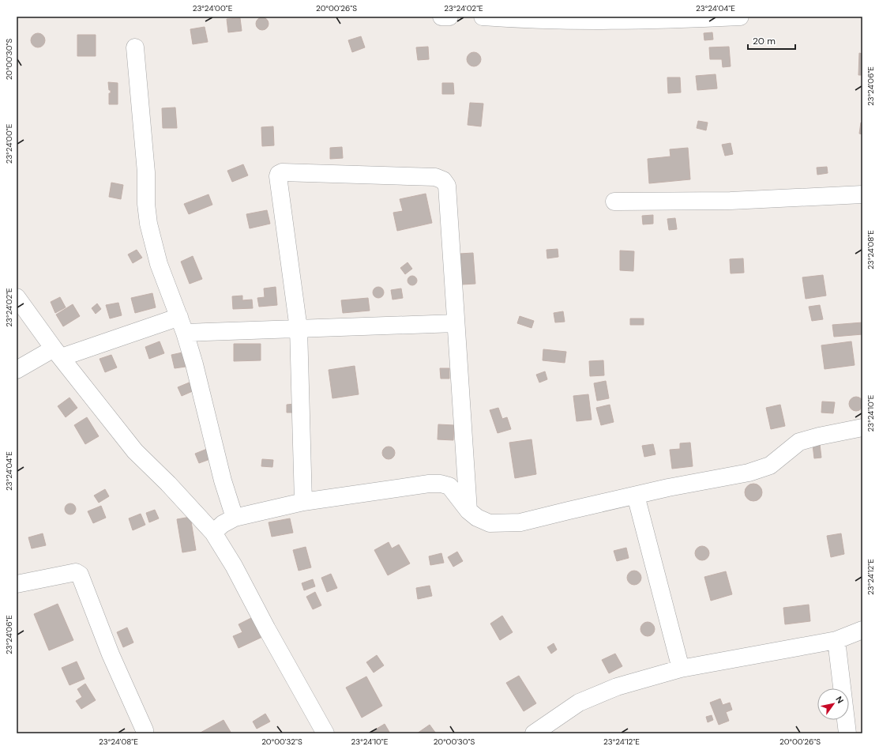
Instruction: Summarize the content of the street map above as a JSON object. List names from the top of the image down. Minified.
{"scale_bar":"20 m","north":"top right","coordinates":["23°24'00\"E","20°00'26\"S","23°24'02\"E","23°24'04\"E","20°00'30\"S","23°24'06\"E","23°24'08\"E","23°24'10\"E","23°24'12\"E","20°00'32\"S"]}
